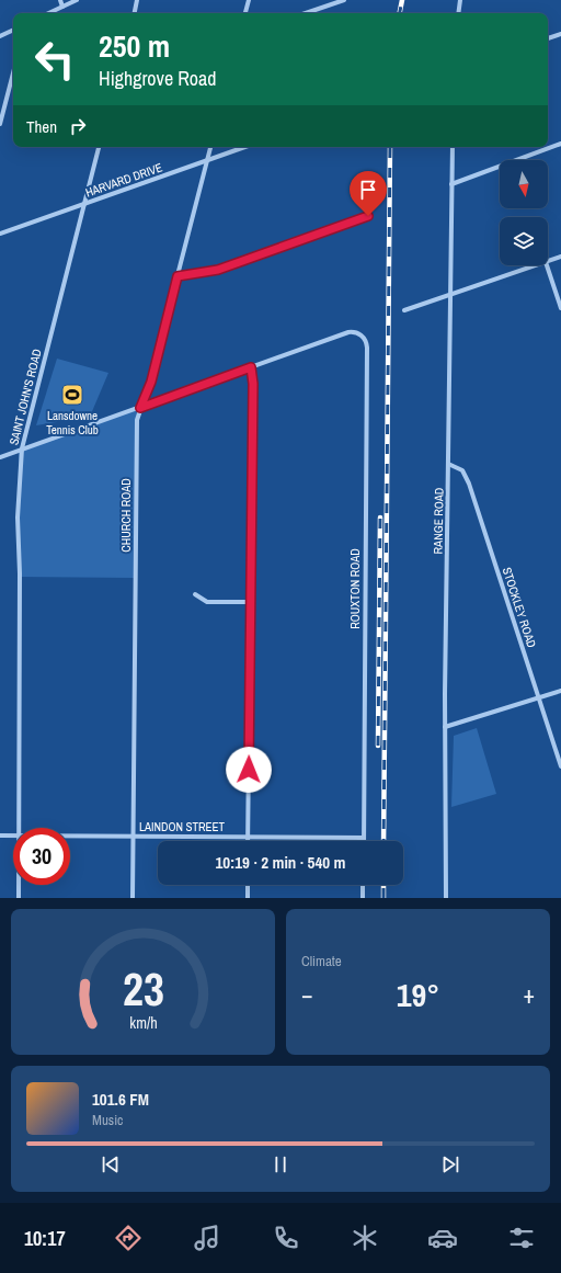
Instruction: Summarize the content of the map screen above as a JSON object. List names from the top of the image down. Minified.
{"streets":{"street":["HARVARD DRIVE","SAINT JOHN'S ROAD","CHURCH ROAD","RANGE ROAD","ROUXTON ROAD","STOCKLEY ROAD","LAINDON STREET"]},"crossings":[["HARVARD DRIVE","SAINT JOHN'S ROAD"],["HARVARD DRIVE","CHURCH ROAD"],["CHURCH ROAD","LAINDON STREET"],["RANGE ROAD","STOCKLEY ROAD"],["ROUXTON ROAD","LAINDON STREET"]],"places":{"sports":["Lansdowne Tennis Club"]},"north":"bottom","page":{"turn":["250 m","Highgrove Road"],"then":"Then","limit":"30","trip":"10:19 · 2 min · 540 m","tile":"Climate","heat":["−","19°","+"],"song":["101.6 FM","Music"],"tabs":"10:17","gauge":["23","km/h"]}}
